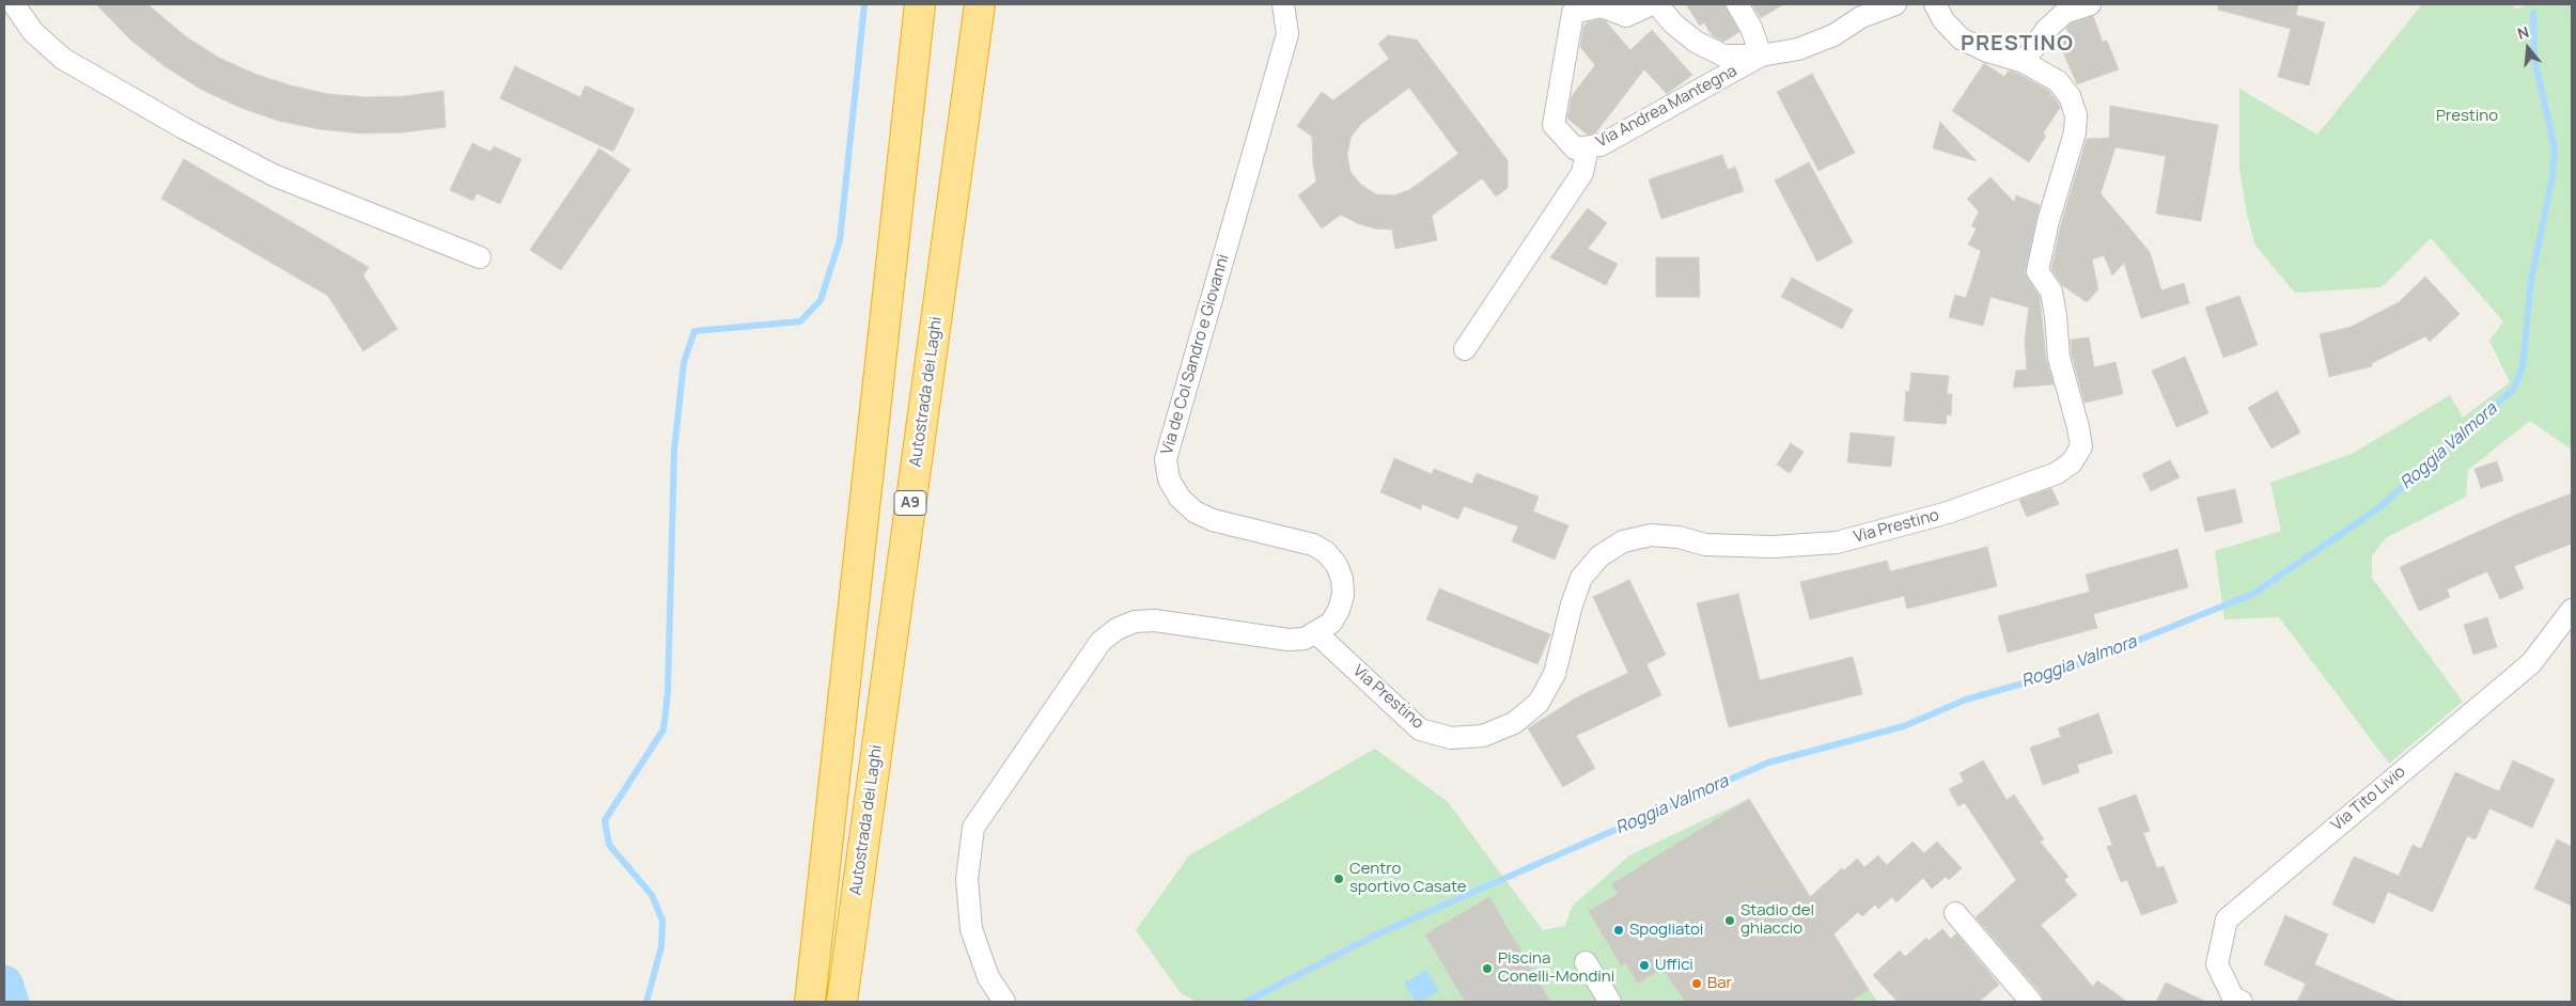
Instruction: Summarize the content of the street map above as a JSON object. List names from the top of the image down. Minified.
{"streets":{"highway":["Autostrada dei Laghi","A9"],"street":["Via Andrea Mantegna","Via de Col Sandro e Giovanni","Via Prestino","Via Tito Livio"]},"crossings":[["Via de Col Sandro e Giovanni","Via Prestino"]],"districts":["PRESTINO"],"water":["Roggia Valmora"],"parks":["Prestino"],"places":["Centro sportivo Casate","Stadio del ghiaccio","Spogliatoi","Uffici","Piscina Conelli-Mondini","Bar"],"north":"top"}
